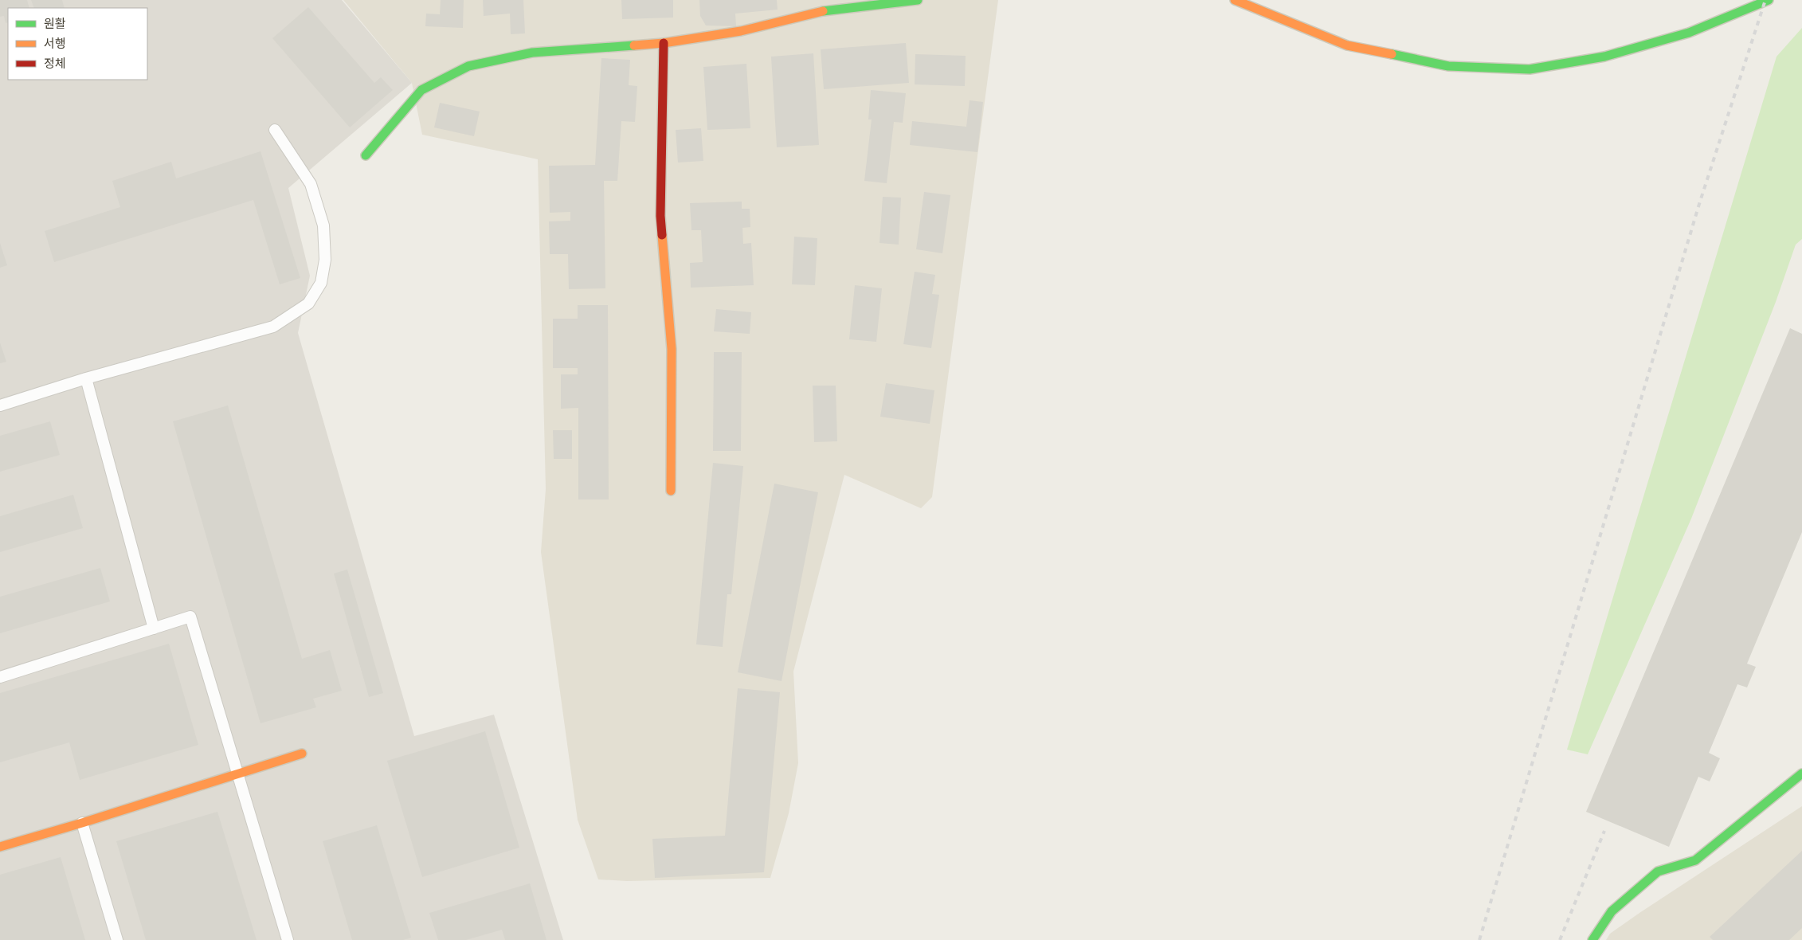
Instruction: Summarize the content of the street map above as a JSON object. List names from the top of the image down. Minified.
{"legend":["원활","서행","정체"]}
